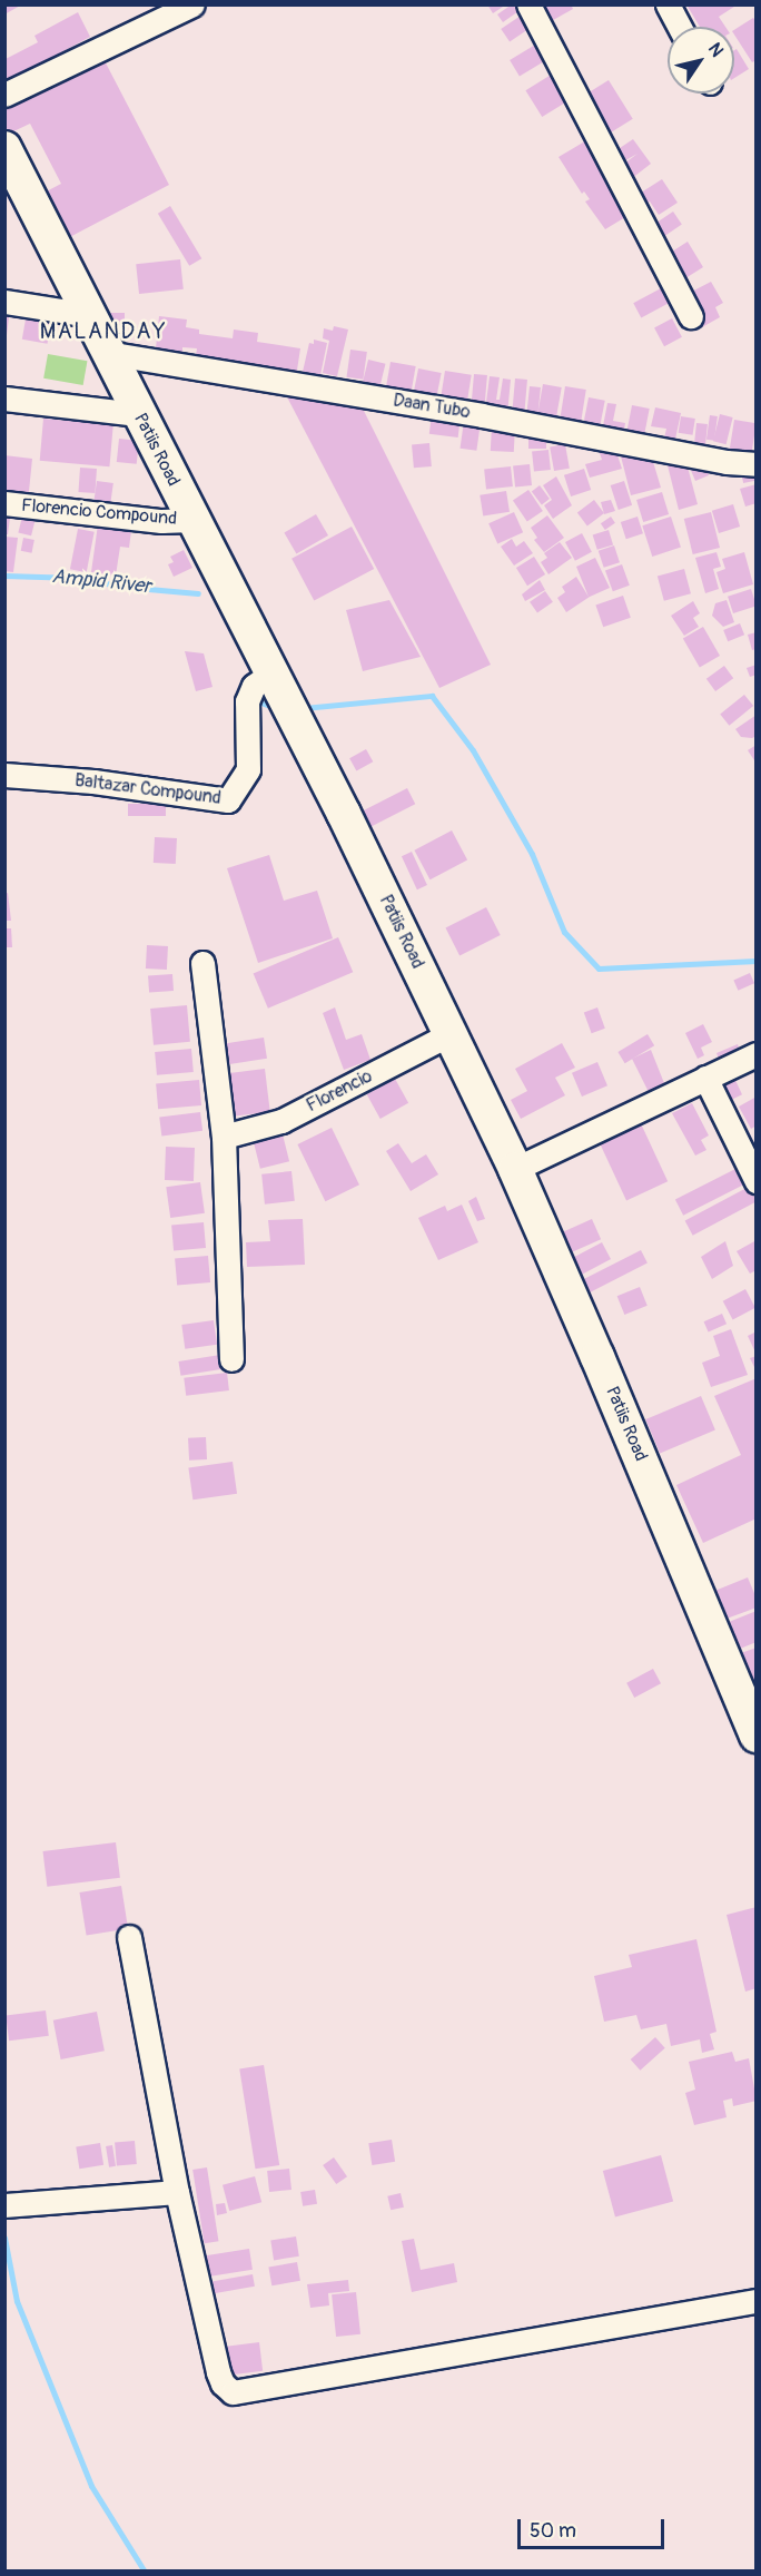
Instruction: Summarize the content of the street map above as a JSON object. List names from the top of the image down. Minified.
{"streets":{"street":["Daan Tubo","Patiis Road","Florencio Compound","Baltazar Compound","Florencio"]},"crossings":[["Daan Tubo","Patiis Road"],["Patiis Road","Florencio Compound"],["Patiis Road","Baltazar Compound"],["Patiis Road","Florencio"]],"districts":["MALANDAY"],"water":["Ampid River"],"scale_bar":"50 m","north":"top right"}
